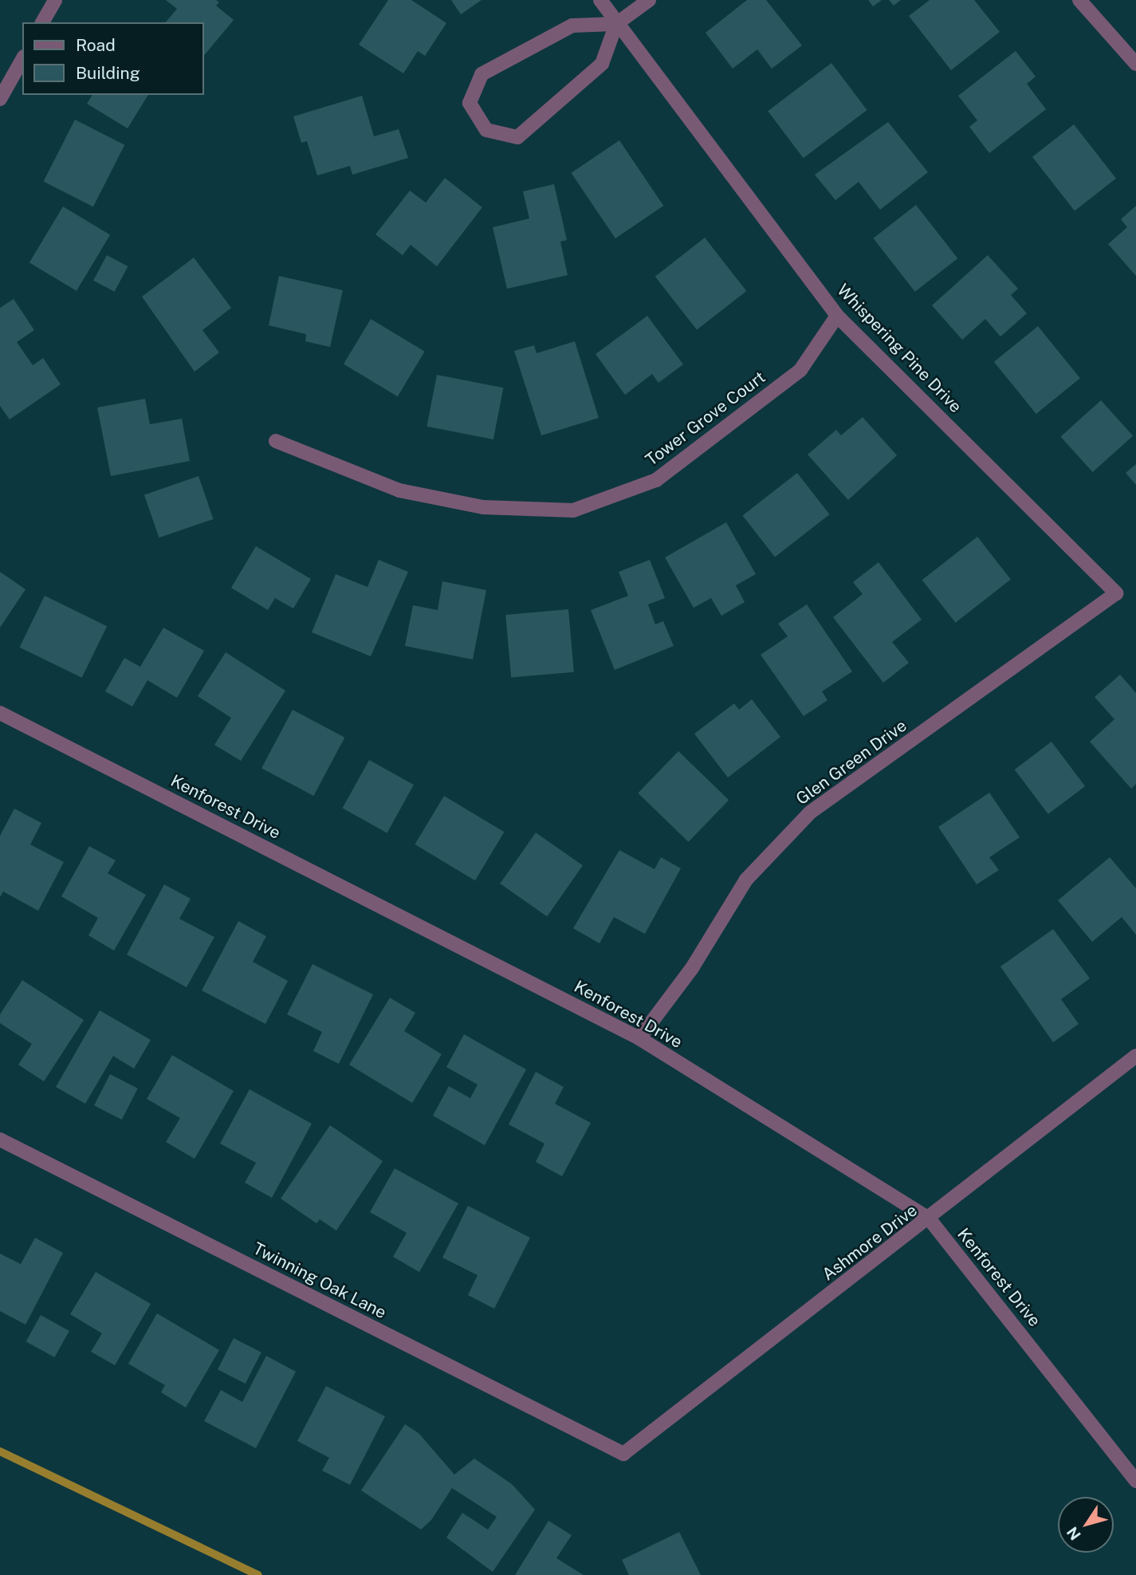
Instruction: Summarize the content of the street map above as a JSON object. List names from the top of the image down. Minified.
{"streets":{"street":["Whispering Pine Drive","Tower Grove Court","Glen Green Drive","Kenforest Drive","Ashmore Drive","Twinning Oak Lane"]},"crossings":[["Whispering Pine Drive","Tower Grove Court"],["Whispering Pine Drive","Glen Green Drive"],["Glen Green Drive","Kenforest Drive"],["Kenforest Drive","Ashmore Drive"],["Ashmore Drive","Twinning Oak Lane"]],"legend":["Road","Building"],"north":"bottom left"}
